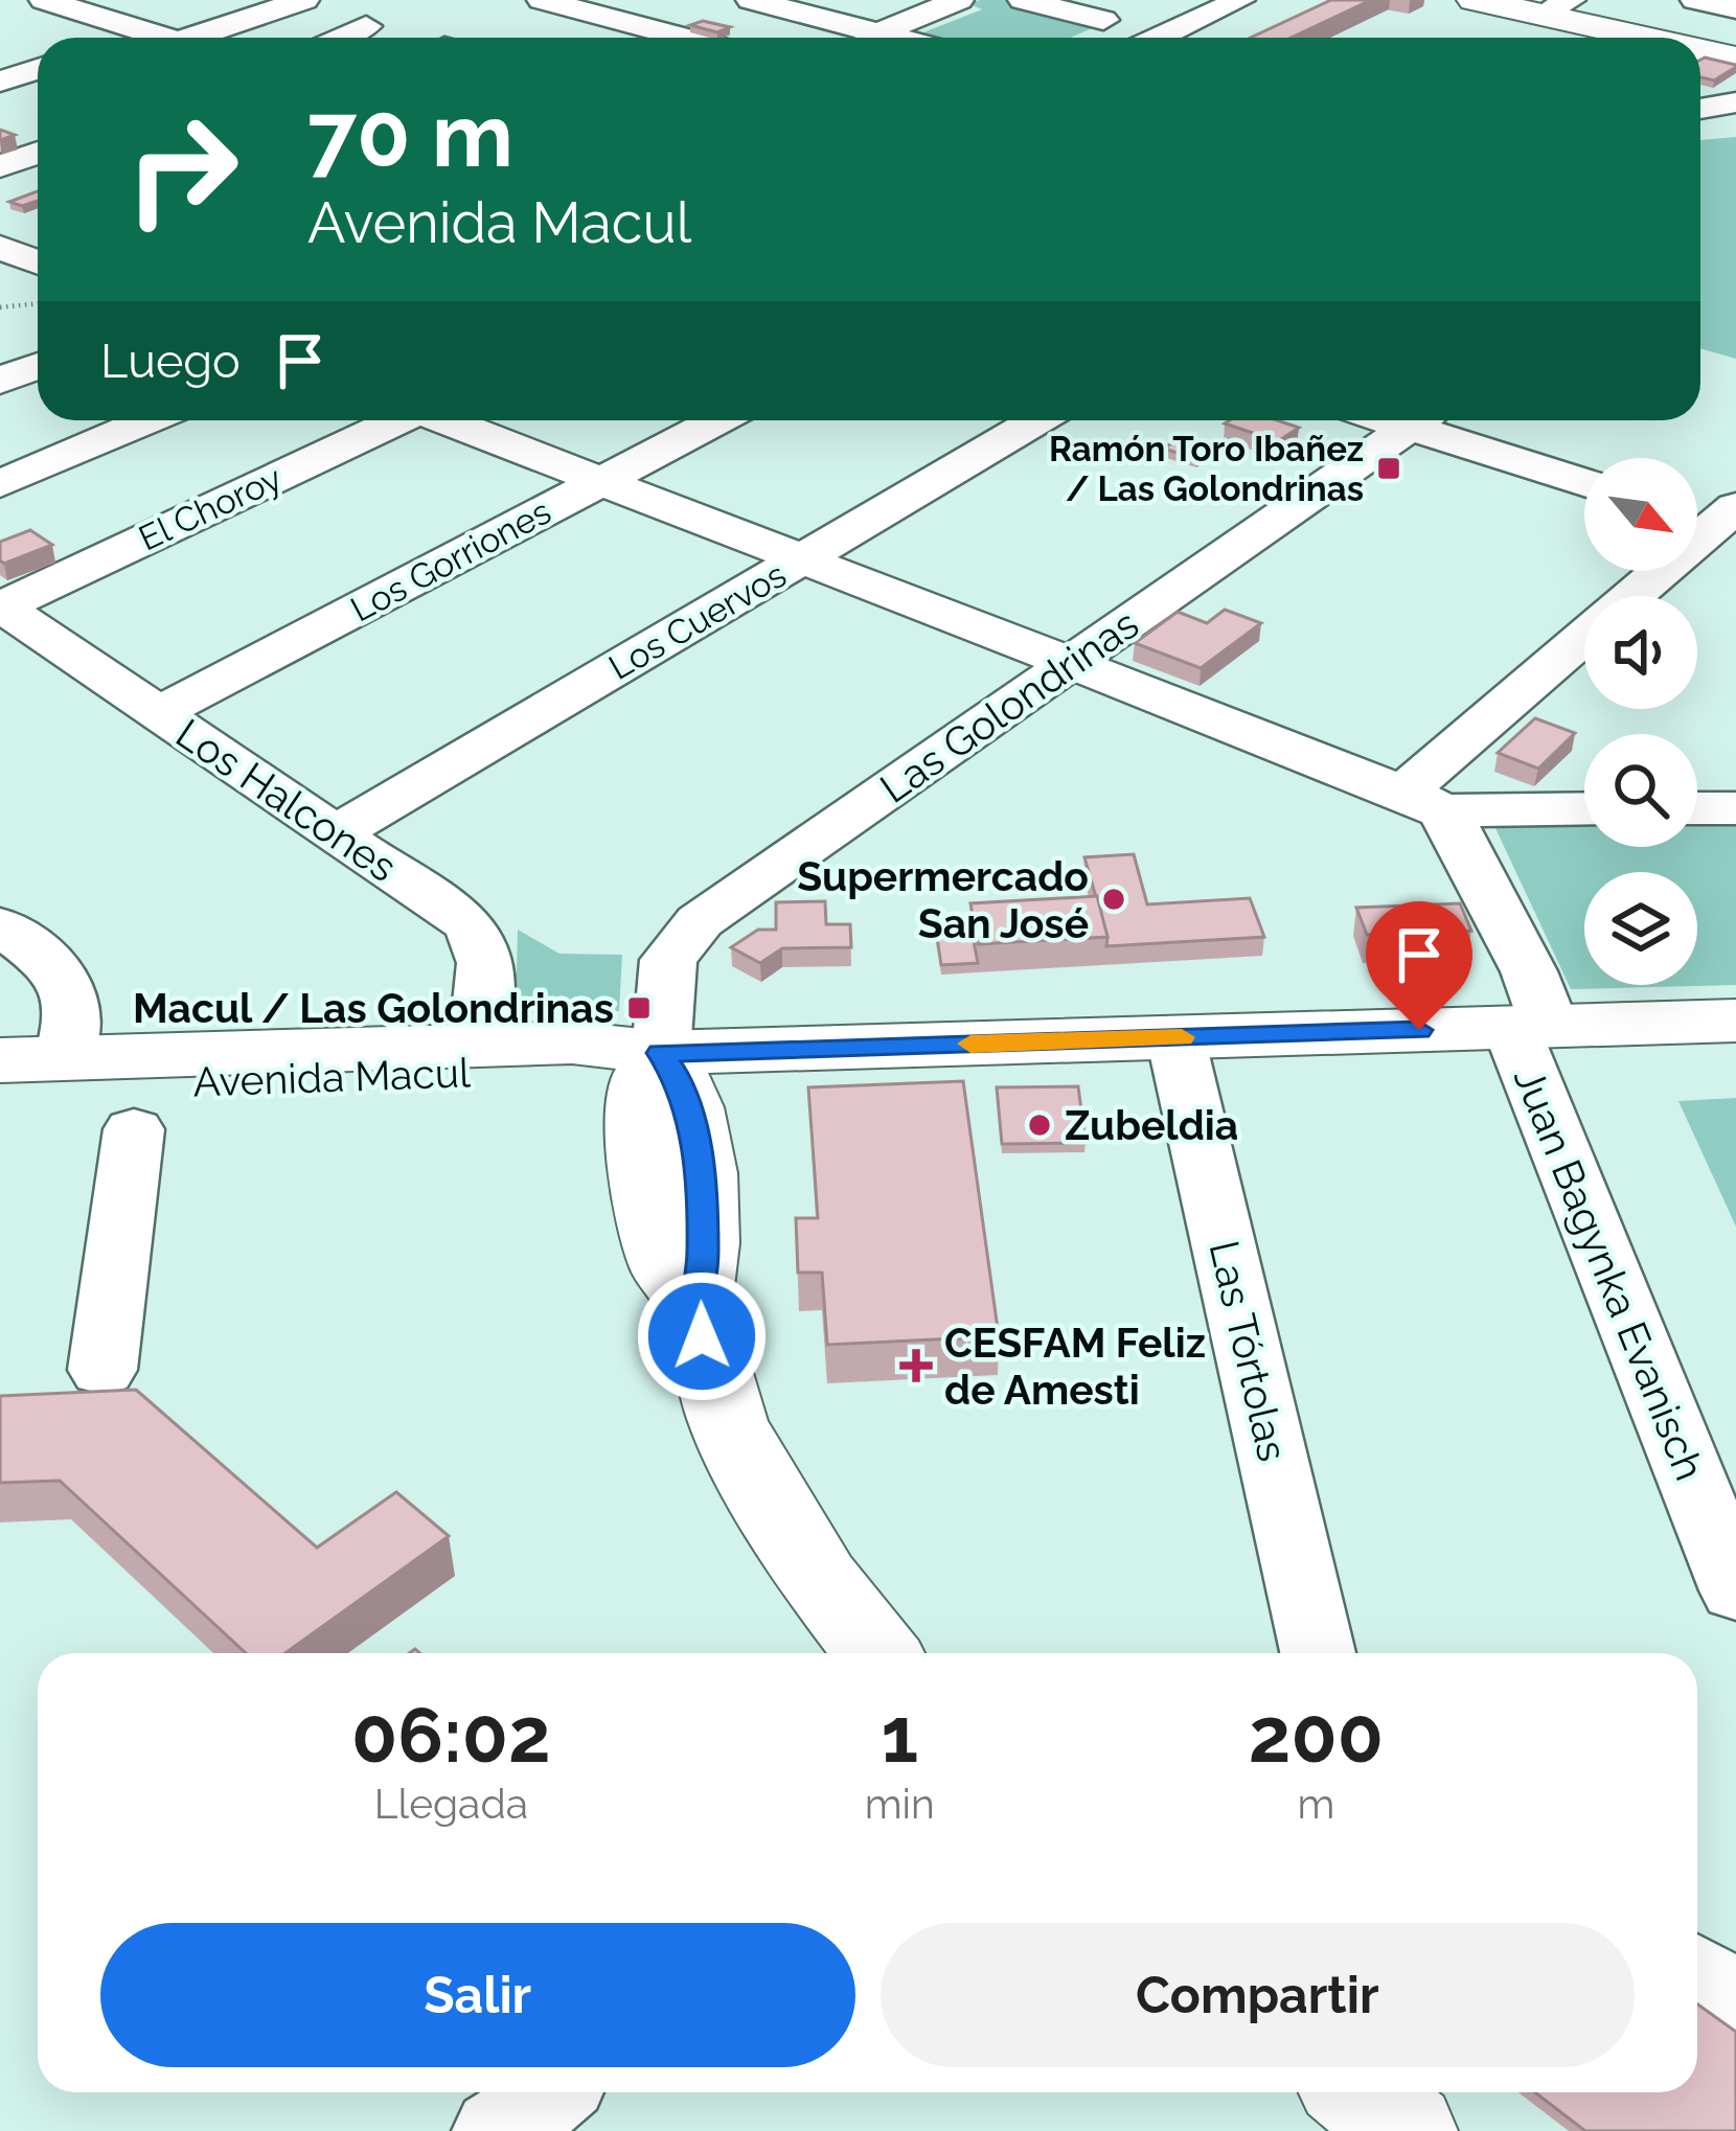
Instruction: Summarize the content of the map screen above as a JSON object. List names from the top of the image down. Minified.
{"streets":{"main road":["Avenida Macul"],"street":["El Choroy","Los Gorriones","Los Cuervos","Las Golondrinas","Los Halcones","Juan Bagynka Evanisch","Las Tórtolas"]},"crossings":[["El Choroy","Los Halcones"],["Los Gorriones","Los Halcones"],["Los Cuervos","Los Halcones"],["Las Golondrinas","Avenida Macul"],["Los Halcones","Avenida Macul"],["Avenida Macul","Juan Bagynka Evanisch"],["Avenida Macul","Las Tórtolas"]],"places":{"transit":["Ramón Toro Ibañez / Las Golondrinas","Macul / Las Golondrinas"],"other":["Supermercado San José","Zubeldia"],"health":["CESFAM Feliz de Amesti"]},"north":"bottom right","page":{"turn":["70 m","Avenida Macul"],"then":"Luego","eta":["06:02","Llegada","1","min","200","m"],"buttons":["Salir","Compartir"]}}
